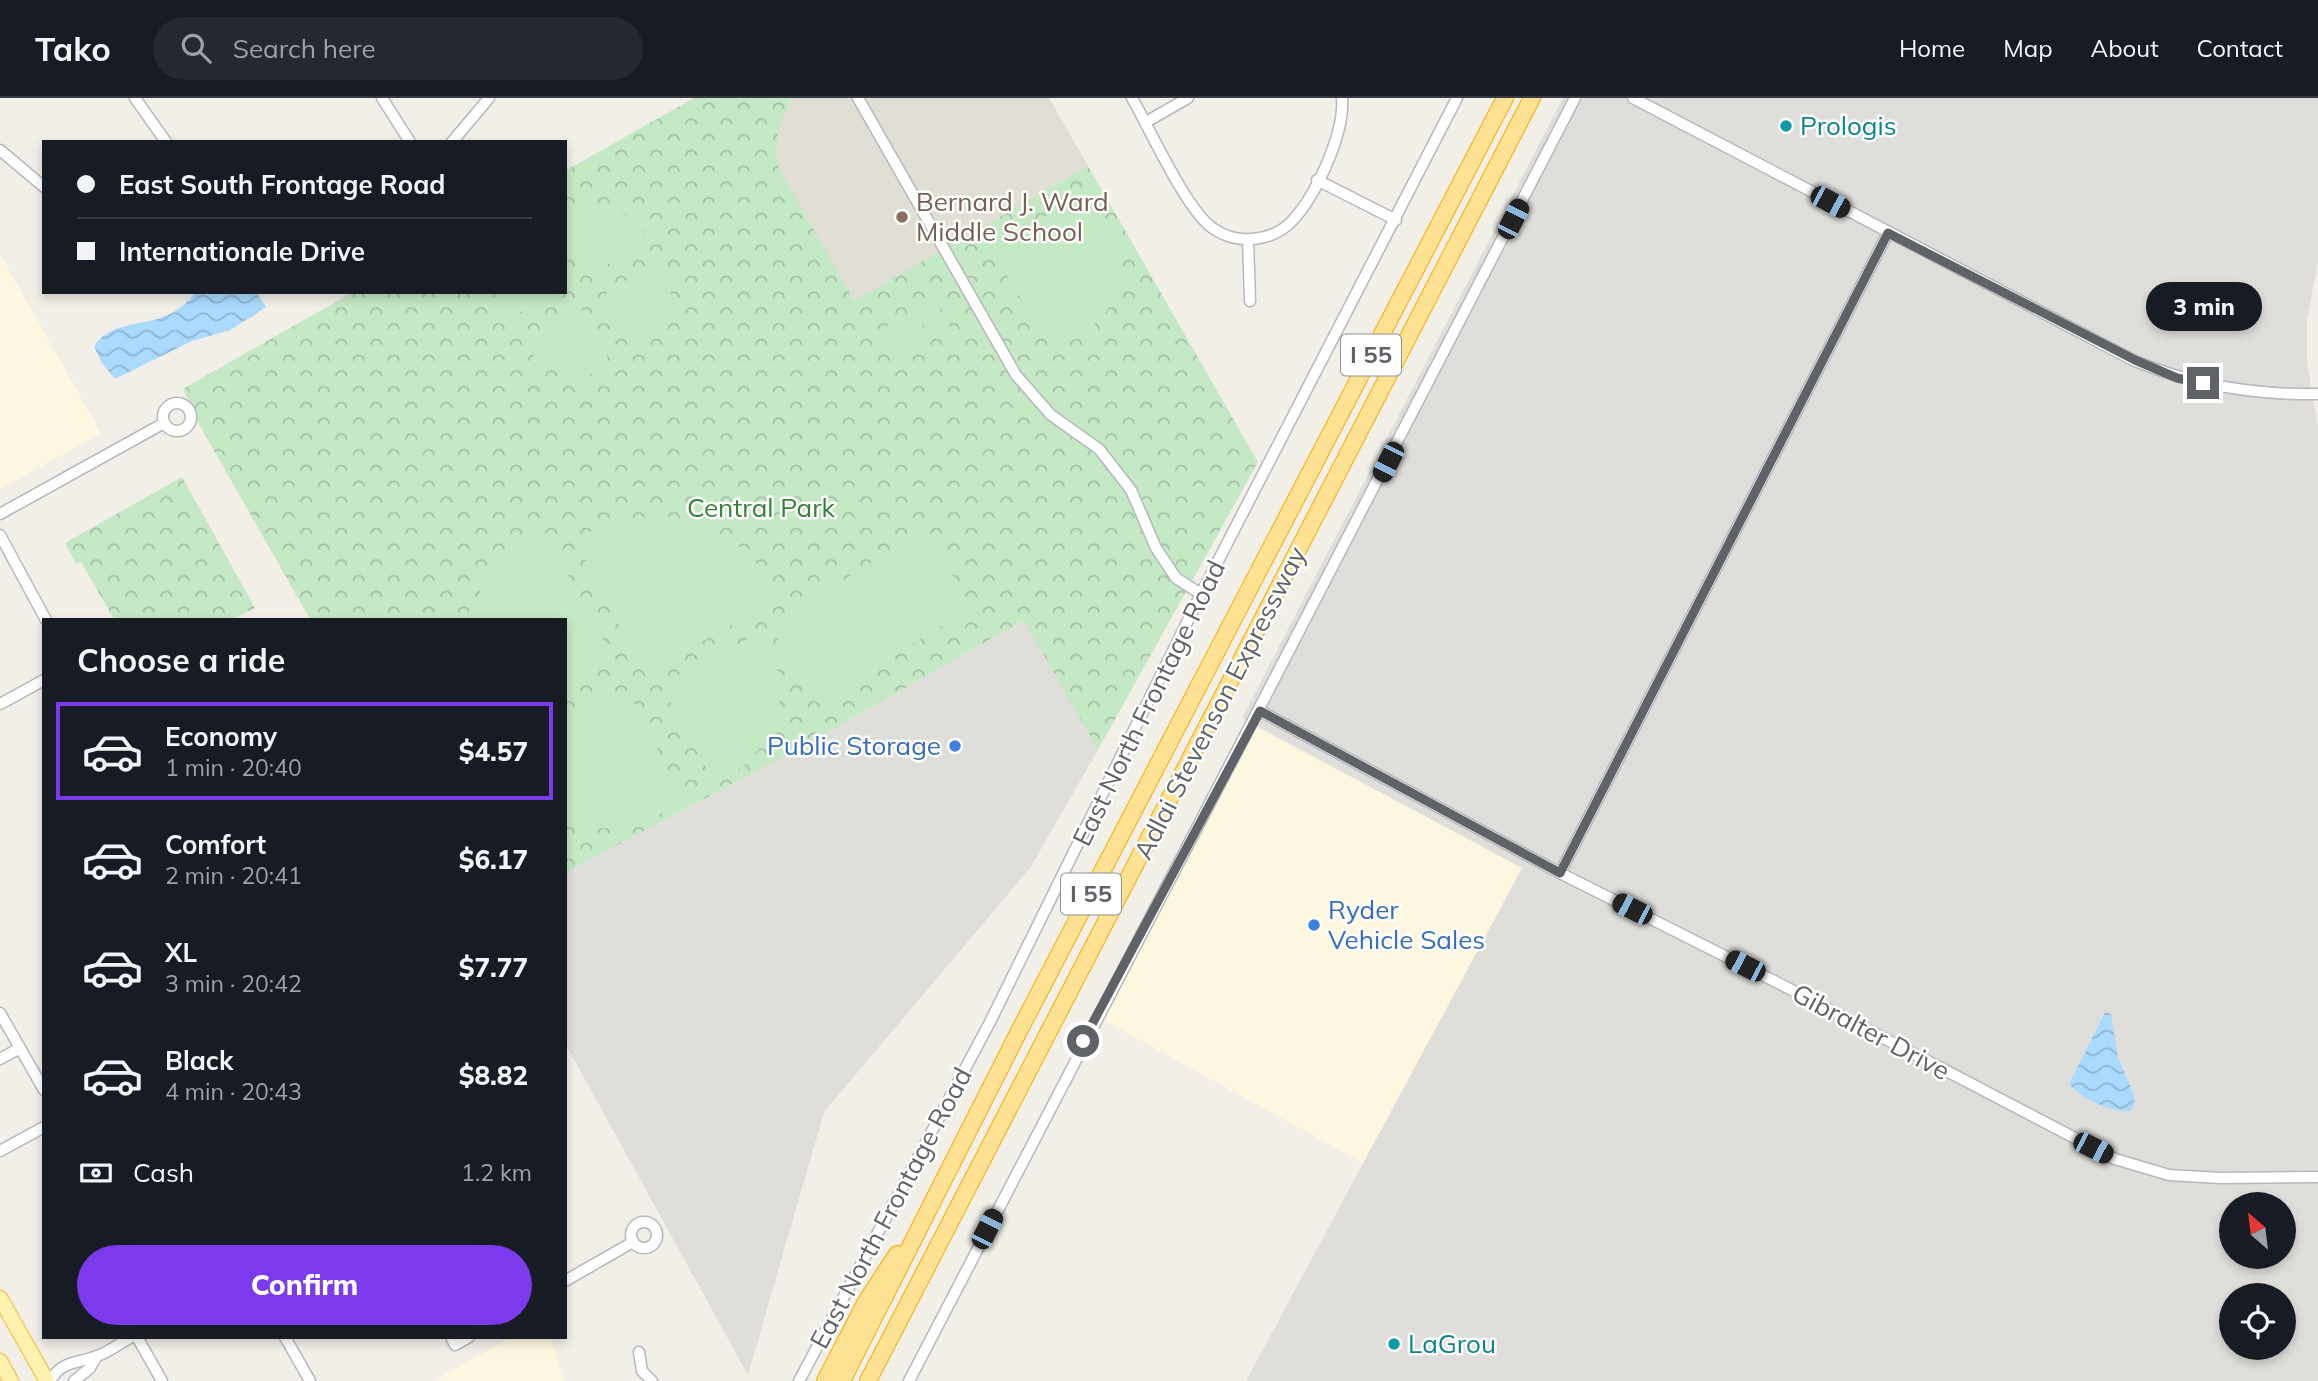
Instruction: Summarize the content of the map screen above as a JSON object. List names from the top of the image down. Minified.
{"streets":{"highway":["I 55","Adlai Stevenson Expressway"],"street":["East North Frontage Road","Gibralter Drive"]},"parks":["Central Park"],"places":["Prologis","Bernard J. Ward Middle School","Public Storage","Ryder Vehicle Sales","LaGrou"],"north":"top left","page":{"header":"Tako","search":"Search here","nav":["Home","Map","About","Contact"],"banner":["East South Frontage Road","Internationale Drive"],"bubble":"3 min","heading":"Choose a ride","list":[{"name":"Economy","note":"1 min · 20:40","value":"$4.57"},{"name":"Comfort","note":"2 min · 20:41","value":"$6.17"},{"name":"XL","note":"3 min · 20:42","value":"$7.77"},{"name":"Black","note":"4 min · 20:43","value":"$8.82"}],"pay":["Cash","1.2 km"],"buttons":"Confirm"}}
